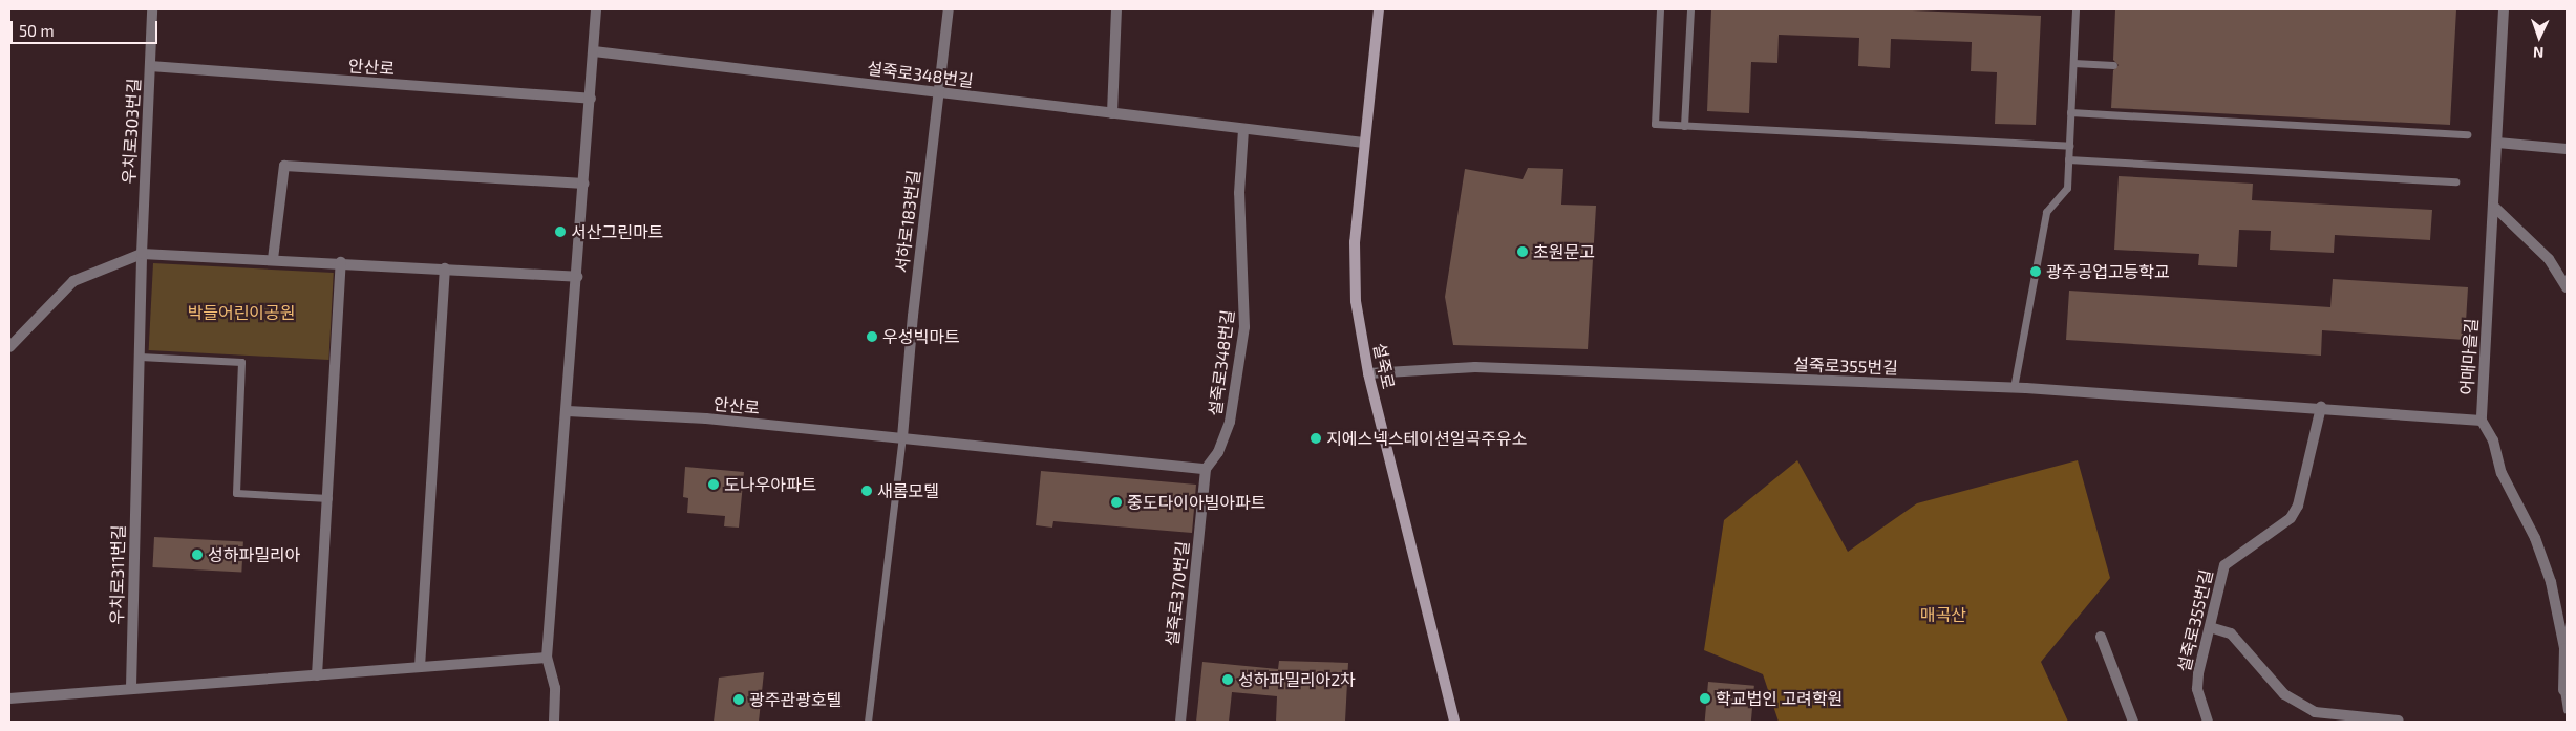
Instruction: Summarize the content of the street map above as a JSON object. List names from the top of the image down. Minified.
{"streets":{"main road":["설죽로"],"street":["안산로","설죽로348번길","우치로303번길","서하로183번길","어매마을길","설죽로355번길","우치로311번길","설죽로370번길"]},"crossings":[["안산로","우치로303번길"],["안산로","서하로183번길"],["설죽로348번길","서하로183번길"],["설죽로348번길","설죽로"],["설죽로348번길","설죽로370번길"],["우치로303번길","우치로311번길"],["어매마을길","설죽로355번길"],["설죽로","설죽로355번길"]],"parks":["박들어린이공원","매곡산"],"places":["서산그린마트","초원문고","광주공업고등학교","우성빅마트","지에스넥스테이션일곡주유소","도나우아파트","새롬모텔","중도다이아빌아파트","성하파밀리아","성하파밀리아2차","학교법인 고려학원","광주관광호텔"],"scale_bar":"50 m","north":"bottom"}
